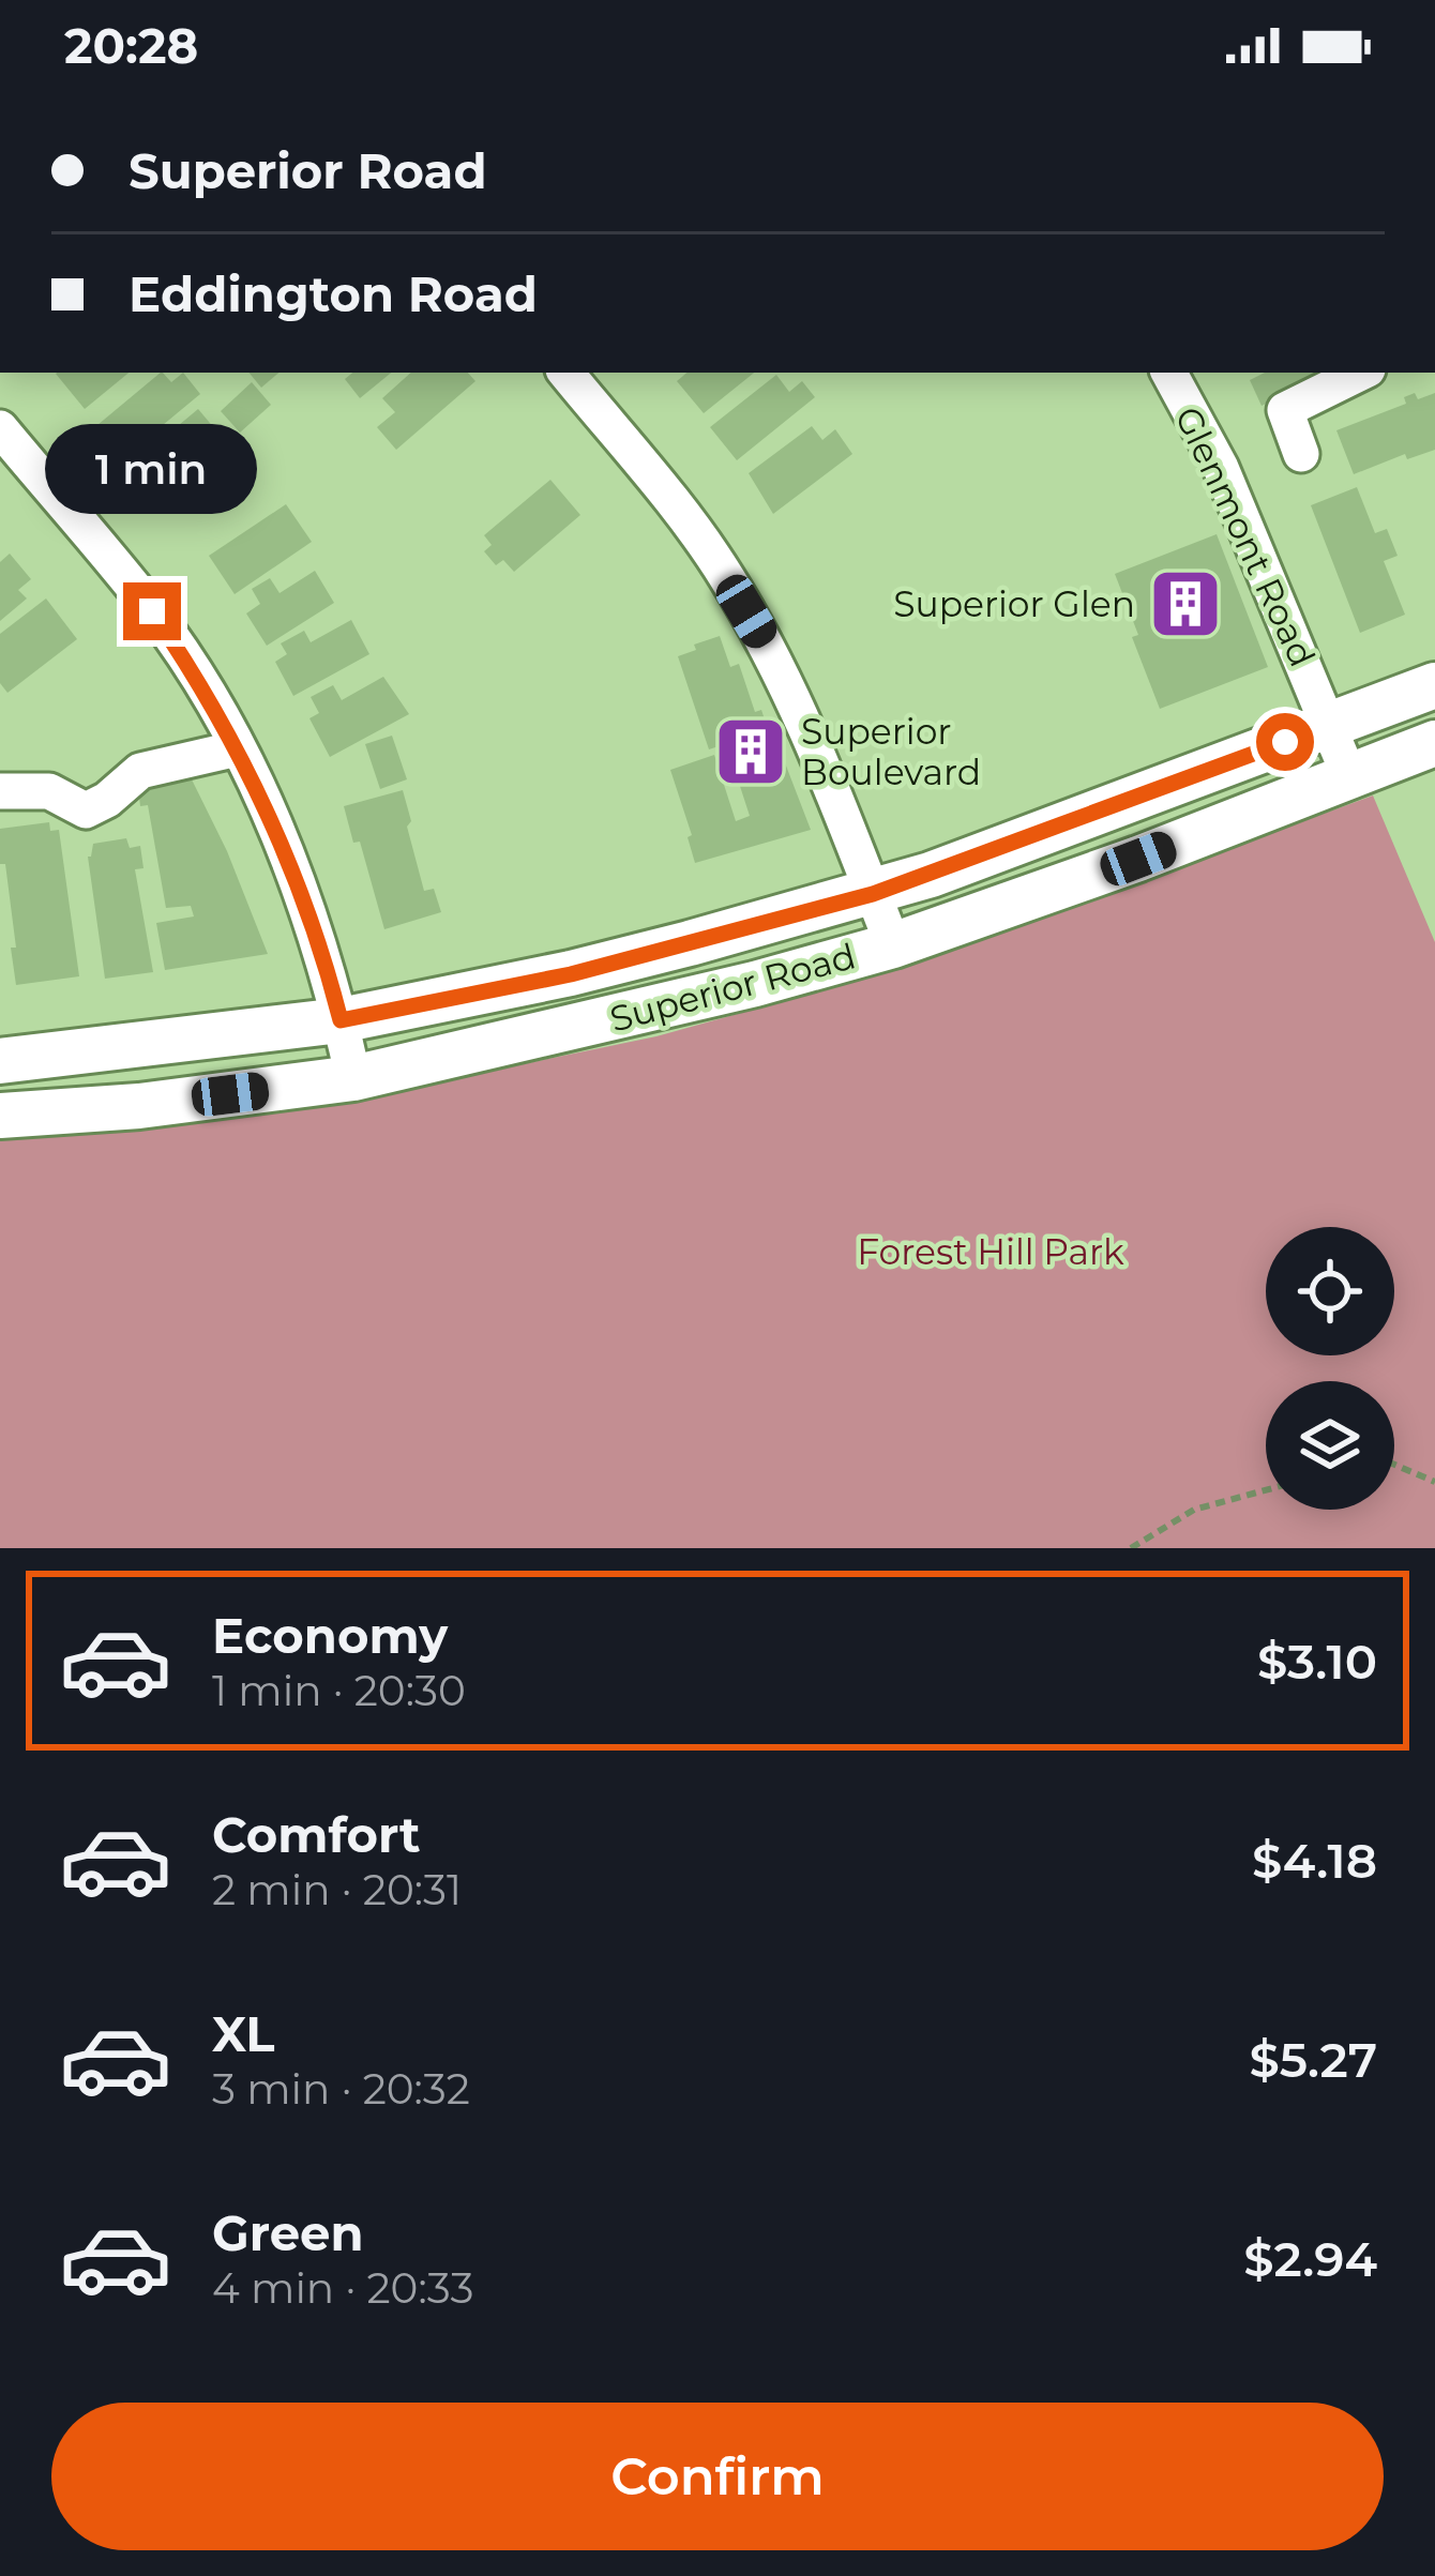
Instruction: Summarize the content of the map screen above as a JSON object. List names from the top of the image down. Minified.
{"streets":{"main road":["Superior Road"],"street":["Glenmont Road"]},"crossings":[["Glenmont Road","Superior Road"]],"parks":["Forest Hill Park"],"places":{"building":["Superior Glen","Superior Boulevard"]},"page":{"status":"20:28","banner":["Superior Road","Eddington Road"],"bubble":"1 min","list":[{"name":"Economy","note":"1 min · 20:30","value":"$3.10"},{"name":"Comfort","note":"2 min · 20:31","value":"$4.18"},{"name":"XL","note":"3 min · 20:32","value":"$5.27"},{"name":"Green","note":"4 min · 20:33","value":"$2.94"}],"buttons":"Confirm"}}
